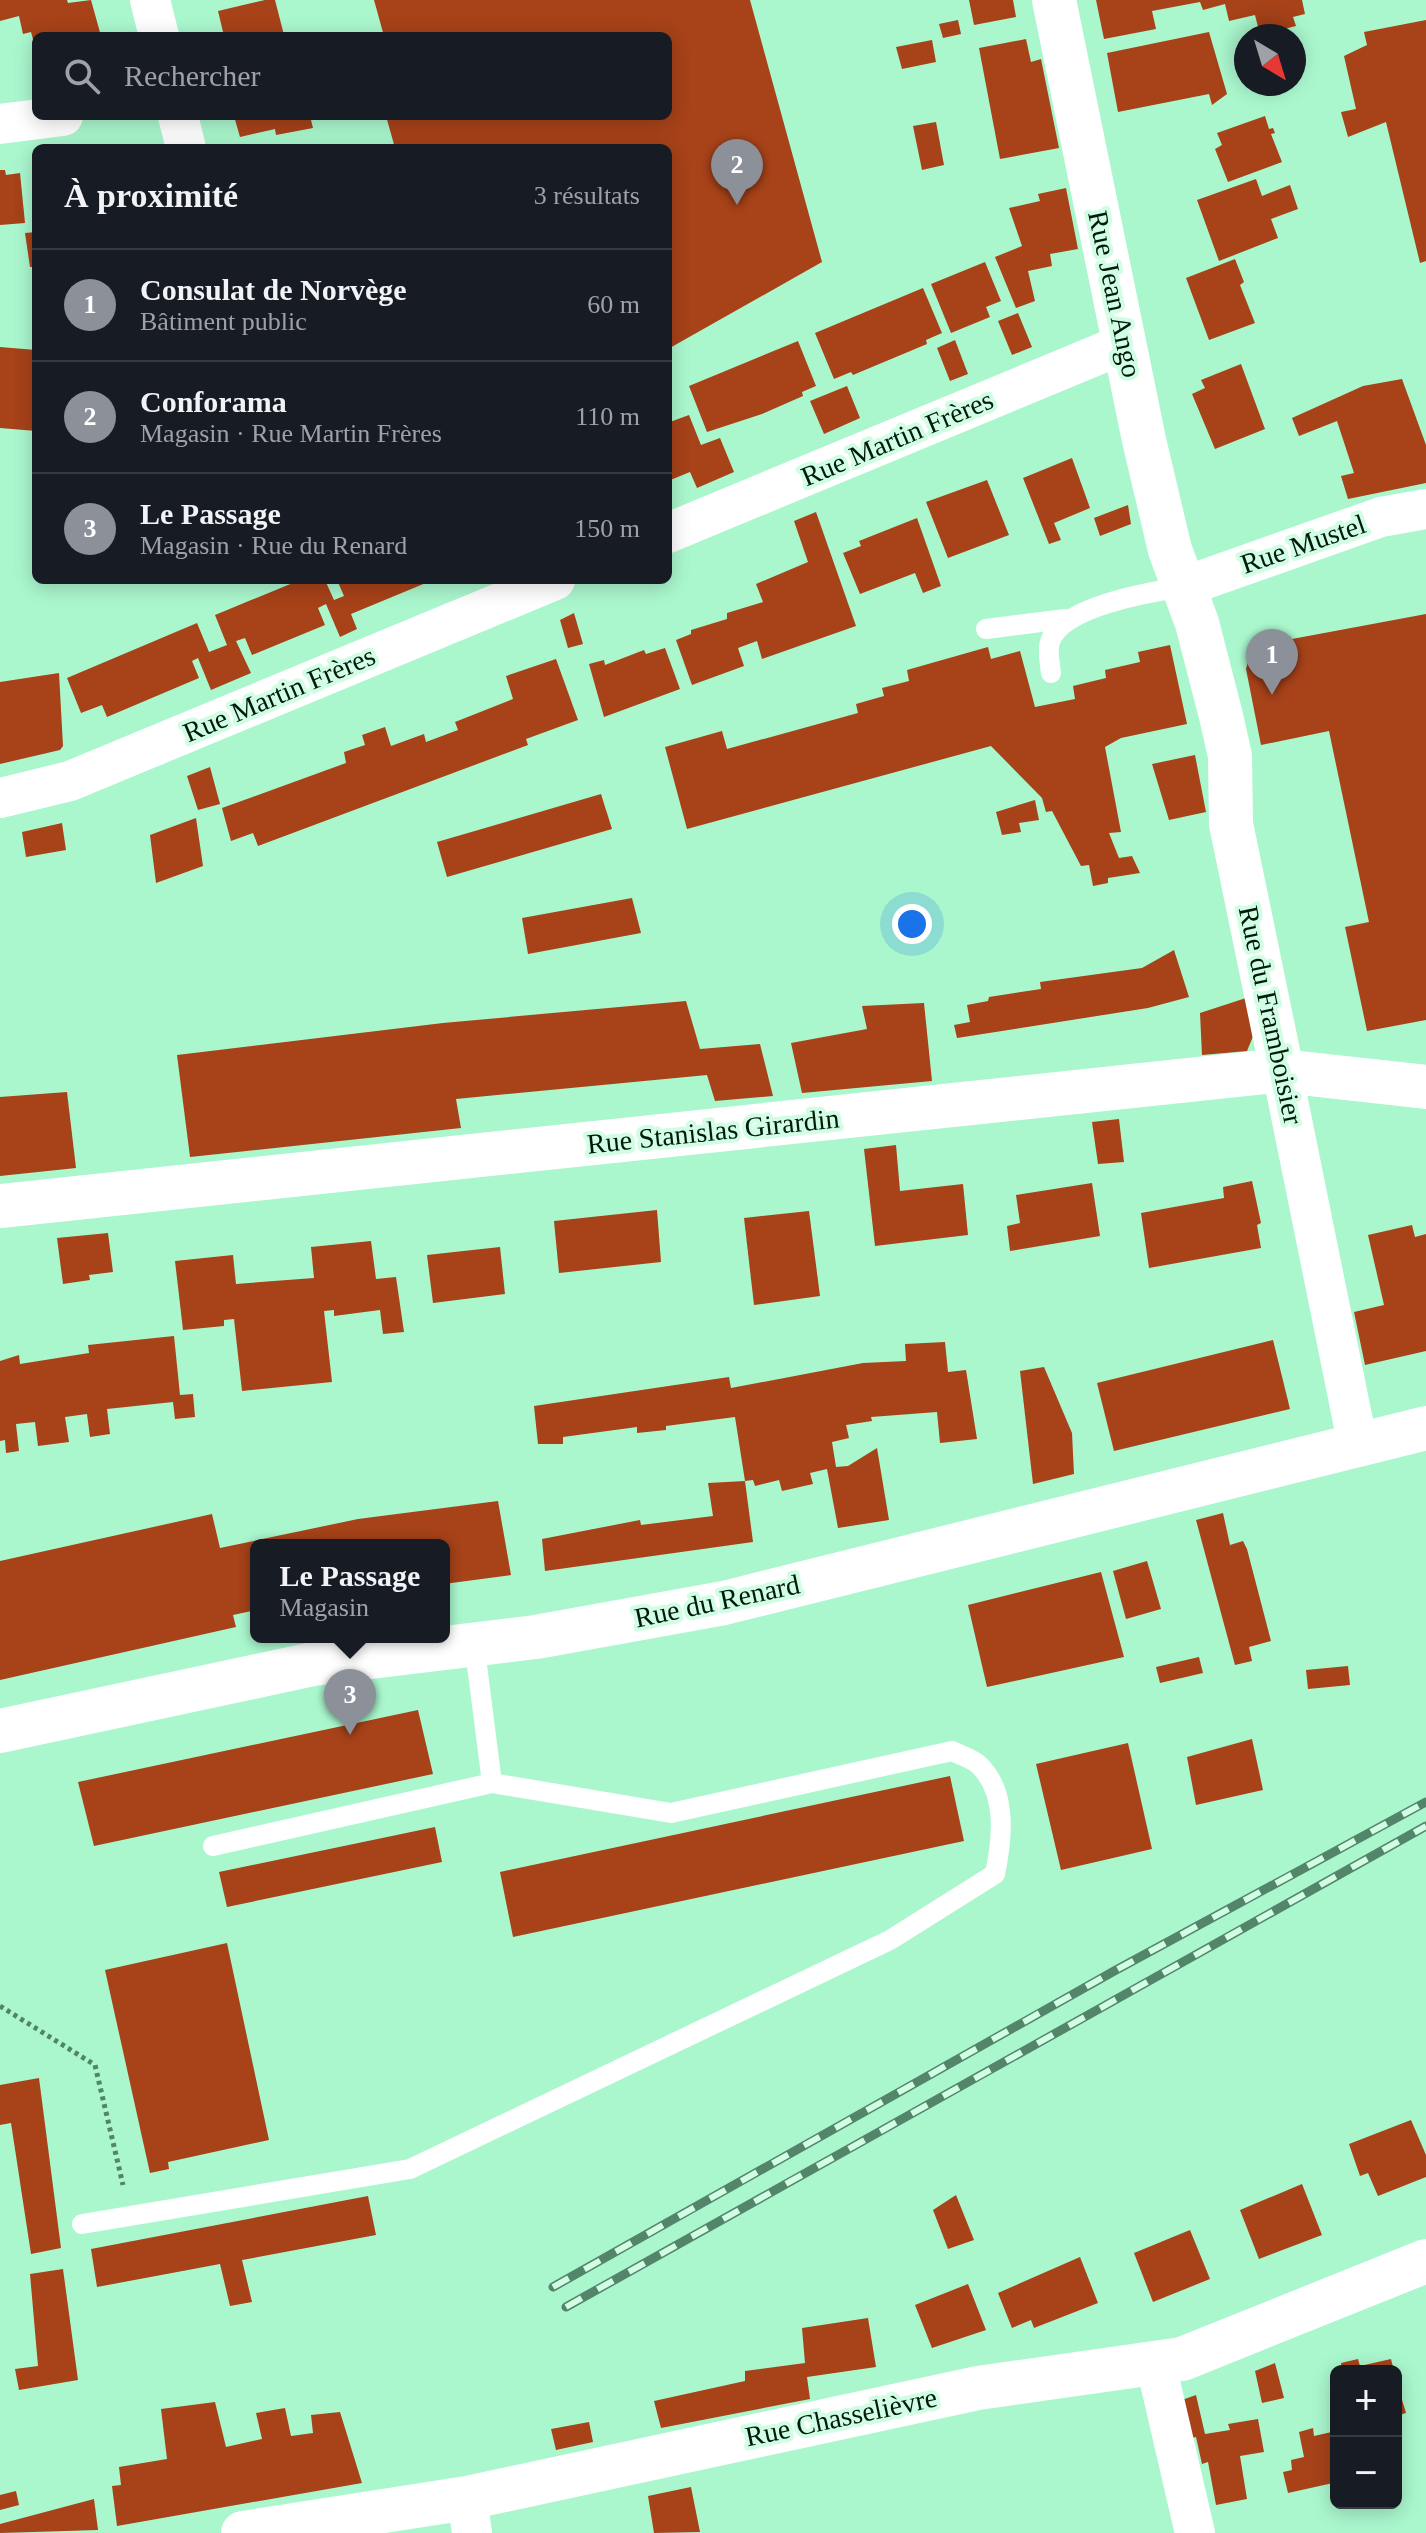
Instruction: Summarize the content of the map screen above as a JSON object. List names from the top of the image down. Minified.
{"streets":{"street":["Rue Jean Ango","Rue Martin Frères","Rue Mustel","Rue du Framboisier","Rue Stanislas Girardin","Rue du Renard","Rue Chasselièvre"]},"crossings":[["Rue Jean Ango","Rue Martin Frères"],["Rue Jean Ango","Rue Mustel"],["Rue Jean Ango","Rue du Framboisier"],["Rue Mustel","Rue du Framboisier"],["Rue du Framboisier","Rue Stanislas Girardin"],["Rue du Framboisier","Rue du Renard"]],"north":"bottom right","page":{"search":"Rechercher","pins":["2","1","3"],"heading":["À proximité","3 résultats"],"list":[{"mark":"1","name":"Consulat de Norvège","note":"Bâtiment public","value":"60 m"},{"mark":"2","name":"Conforama","note":"Magasin · Rue Martin Frères","value":"110 m"},{"mark":"3","name":"Le Passage","note":"Magasin · Rue du Renard","value":"150 m"}],"popup":["Le Passage","Magasin"],"map_buttons":["+","−"]}}
